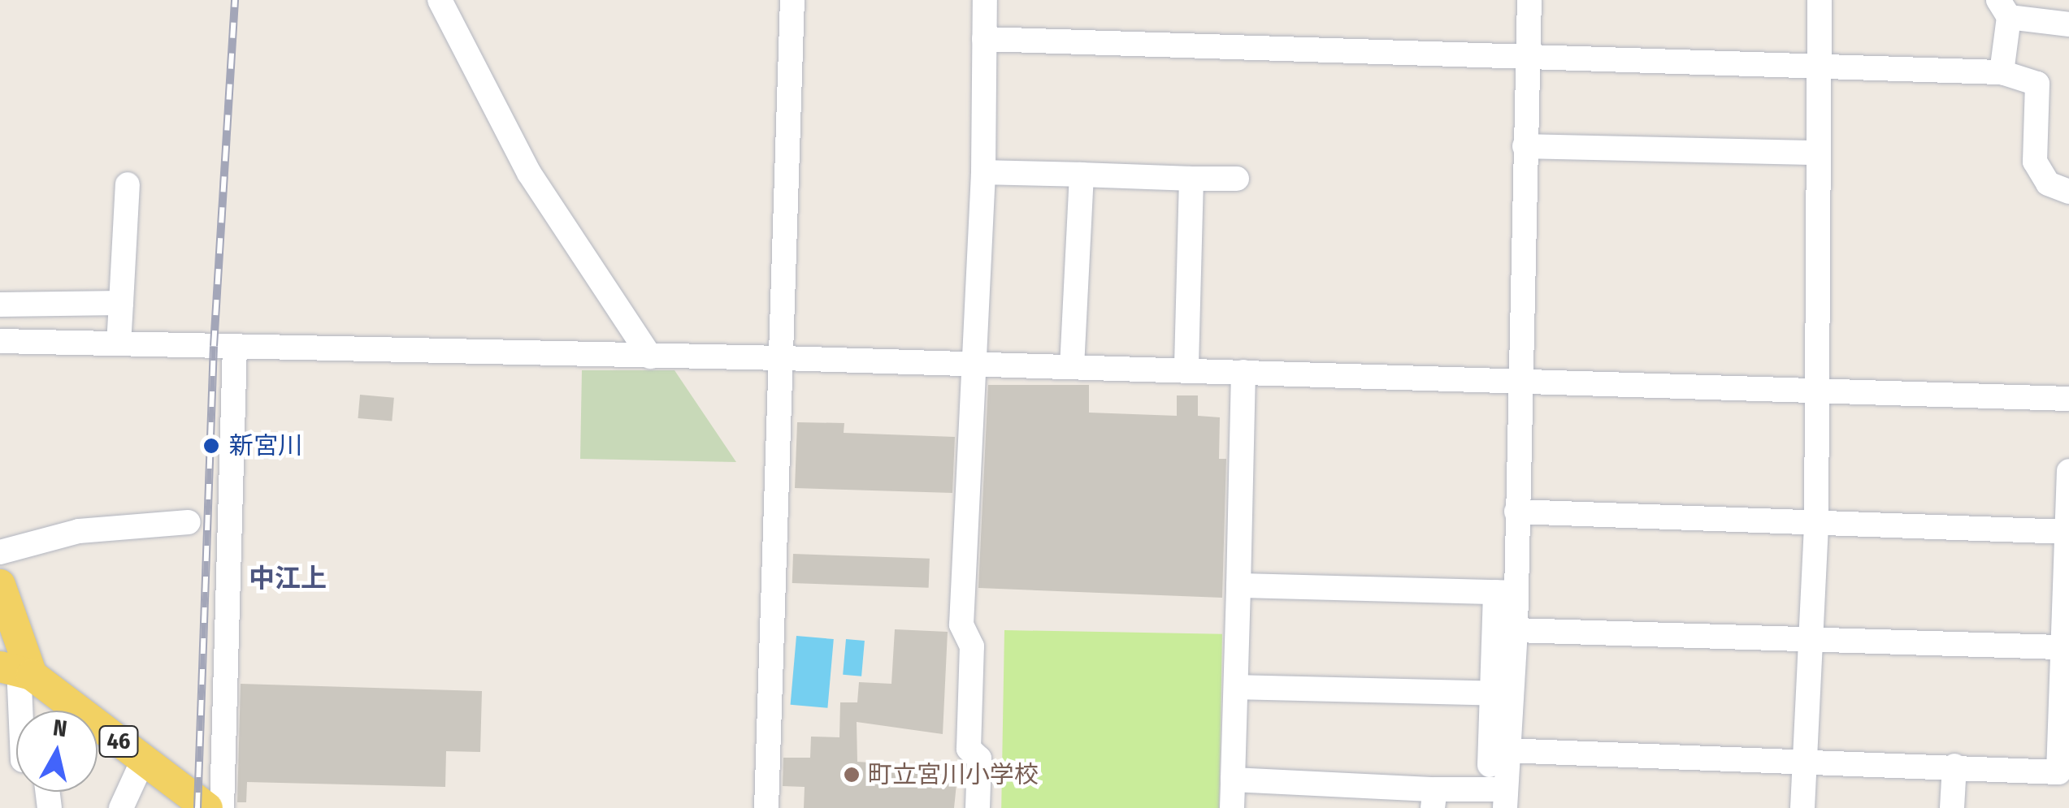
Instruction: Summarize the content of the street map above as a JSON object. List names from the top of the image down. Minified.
{"streets":{"main road":["46"]},"districts":["中江上"],"places":["新宮川","町立宮川小学校"],"north":"top"}
